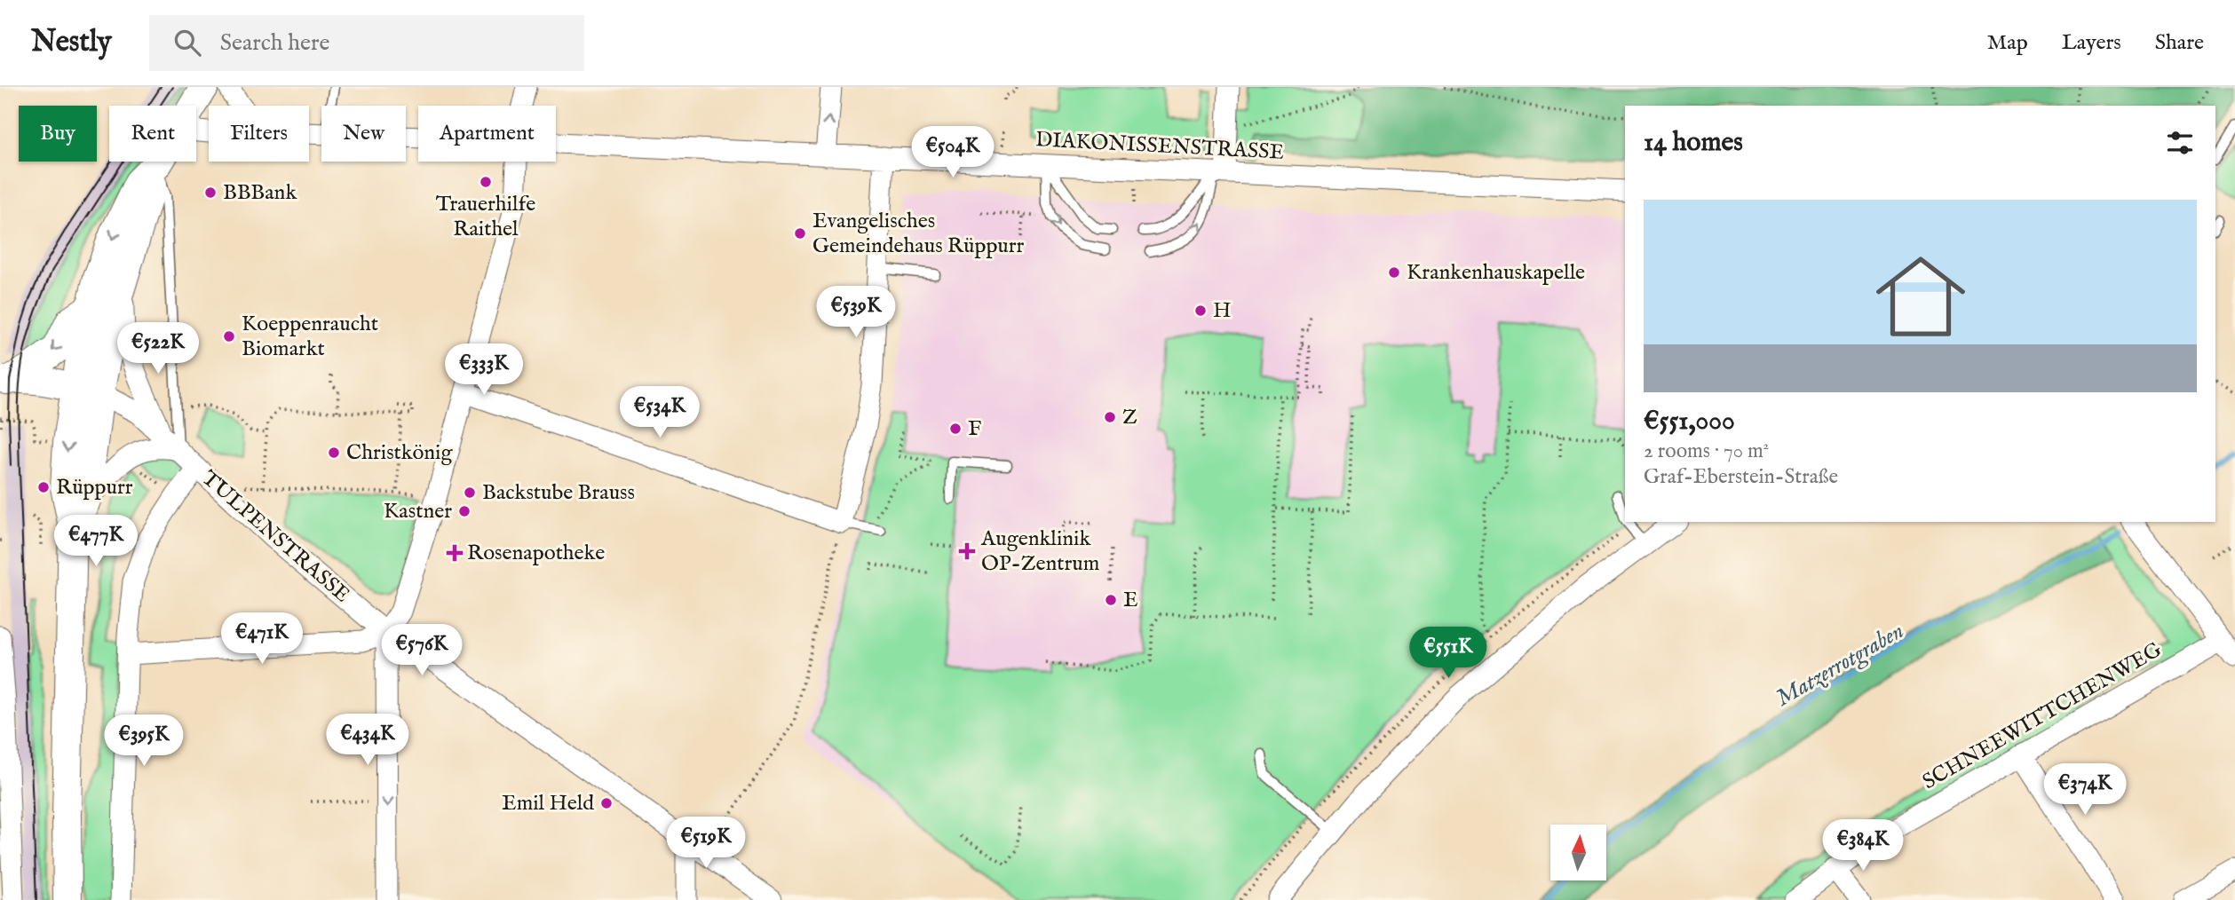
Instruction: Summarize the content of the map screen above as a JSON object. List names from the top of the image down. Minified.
{"streets":{"main road":["TULPENSTRASSE"],"street":["DIAKONISSENSTRASSE","SCHNEEWITTCHENWEG"]},"water":["Matzerrotgraben"],"places":{"other":["Trauerhilfe Raithel","BBBank","Evangelisches Gemeindehaus Rüppurr","Krankenhauskapelle","H","Koeppenraucht Biomarkt","Z","F","Christkönig","Rüppurr","Backstube Brauss","Kastner","E","Emil Held"],"health":["Augenklinik OP-Zentrum","Rosenapotheke"]},"north":"top","page":{"header":"Nestly","search":"Search here","nav":["Map","Layers","Share"],"chip":["Buy","Rent","Filters","New","Apartment"],"heading":"14 homes","price":["€504K","€539K","€522K","€333K","€534K","€477K","€471K","€576K","€551K","€434K","€395K","€374K","€519K","€384K"],"list":[{"name":"€551,000","note":"2 rooms · 70 m² · Graf-Eberstein-Straße"}]}}
